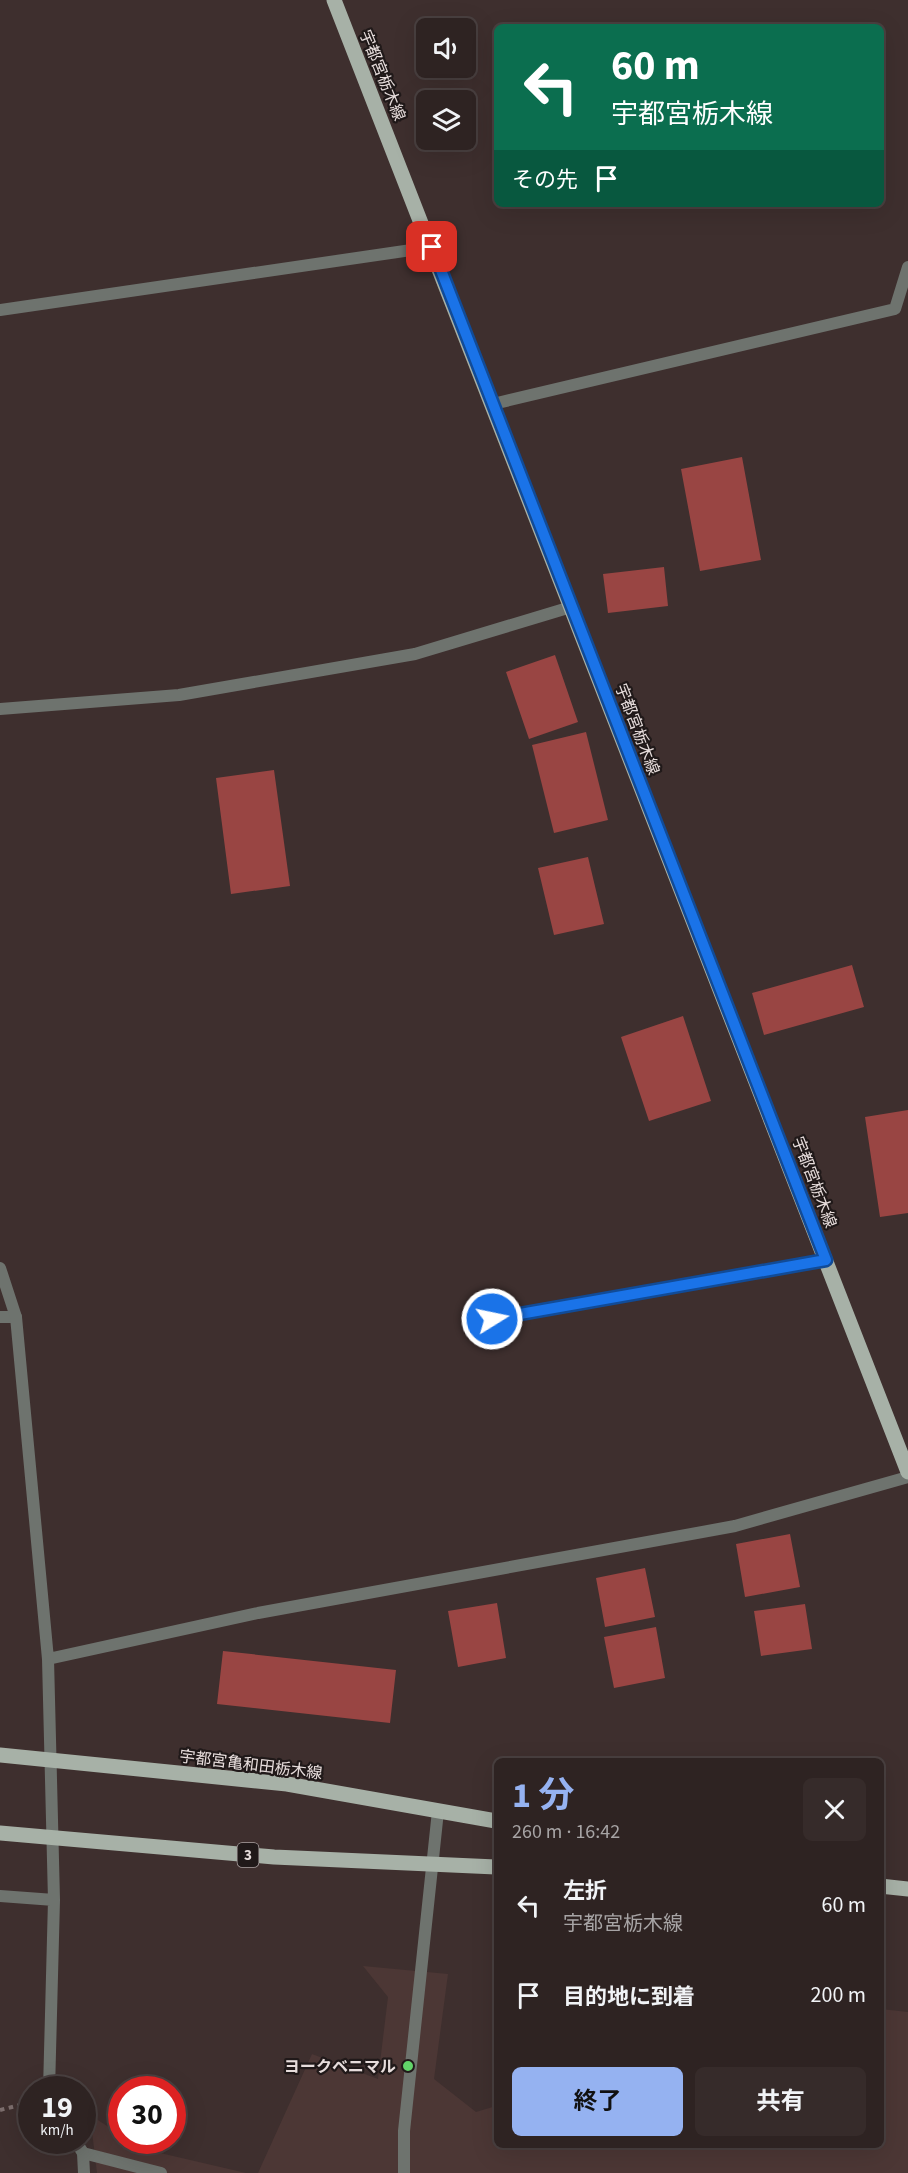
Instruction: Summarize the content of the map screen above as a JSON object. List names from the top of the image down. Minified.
{"streets":{"main road":["宇都宮栃木線","宇都宮亀和田栃木線","3"]},"places":["ヨークベニマル"],"page":{"turn":["60 m","宇都宮栃木線"],"then":"その先","heading":["1 分","260 m · 16:42"],"list":[{"name":"左折","note":"宇都宮栃木線","value":"60 m"},{"name":"目的地に到着","value":"200 m"}],"buttons":["終了","共有"],"speed":"19 km/h","limit":"30"}}
